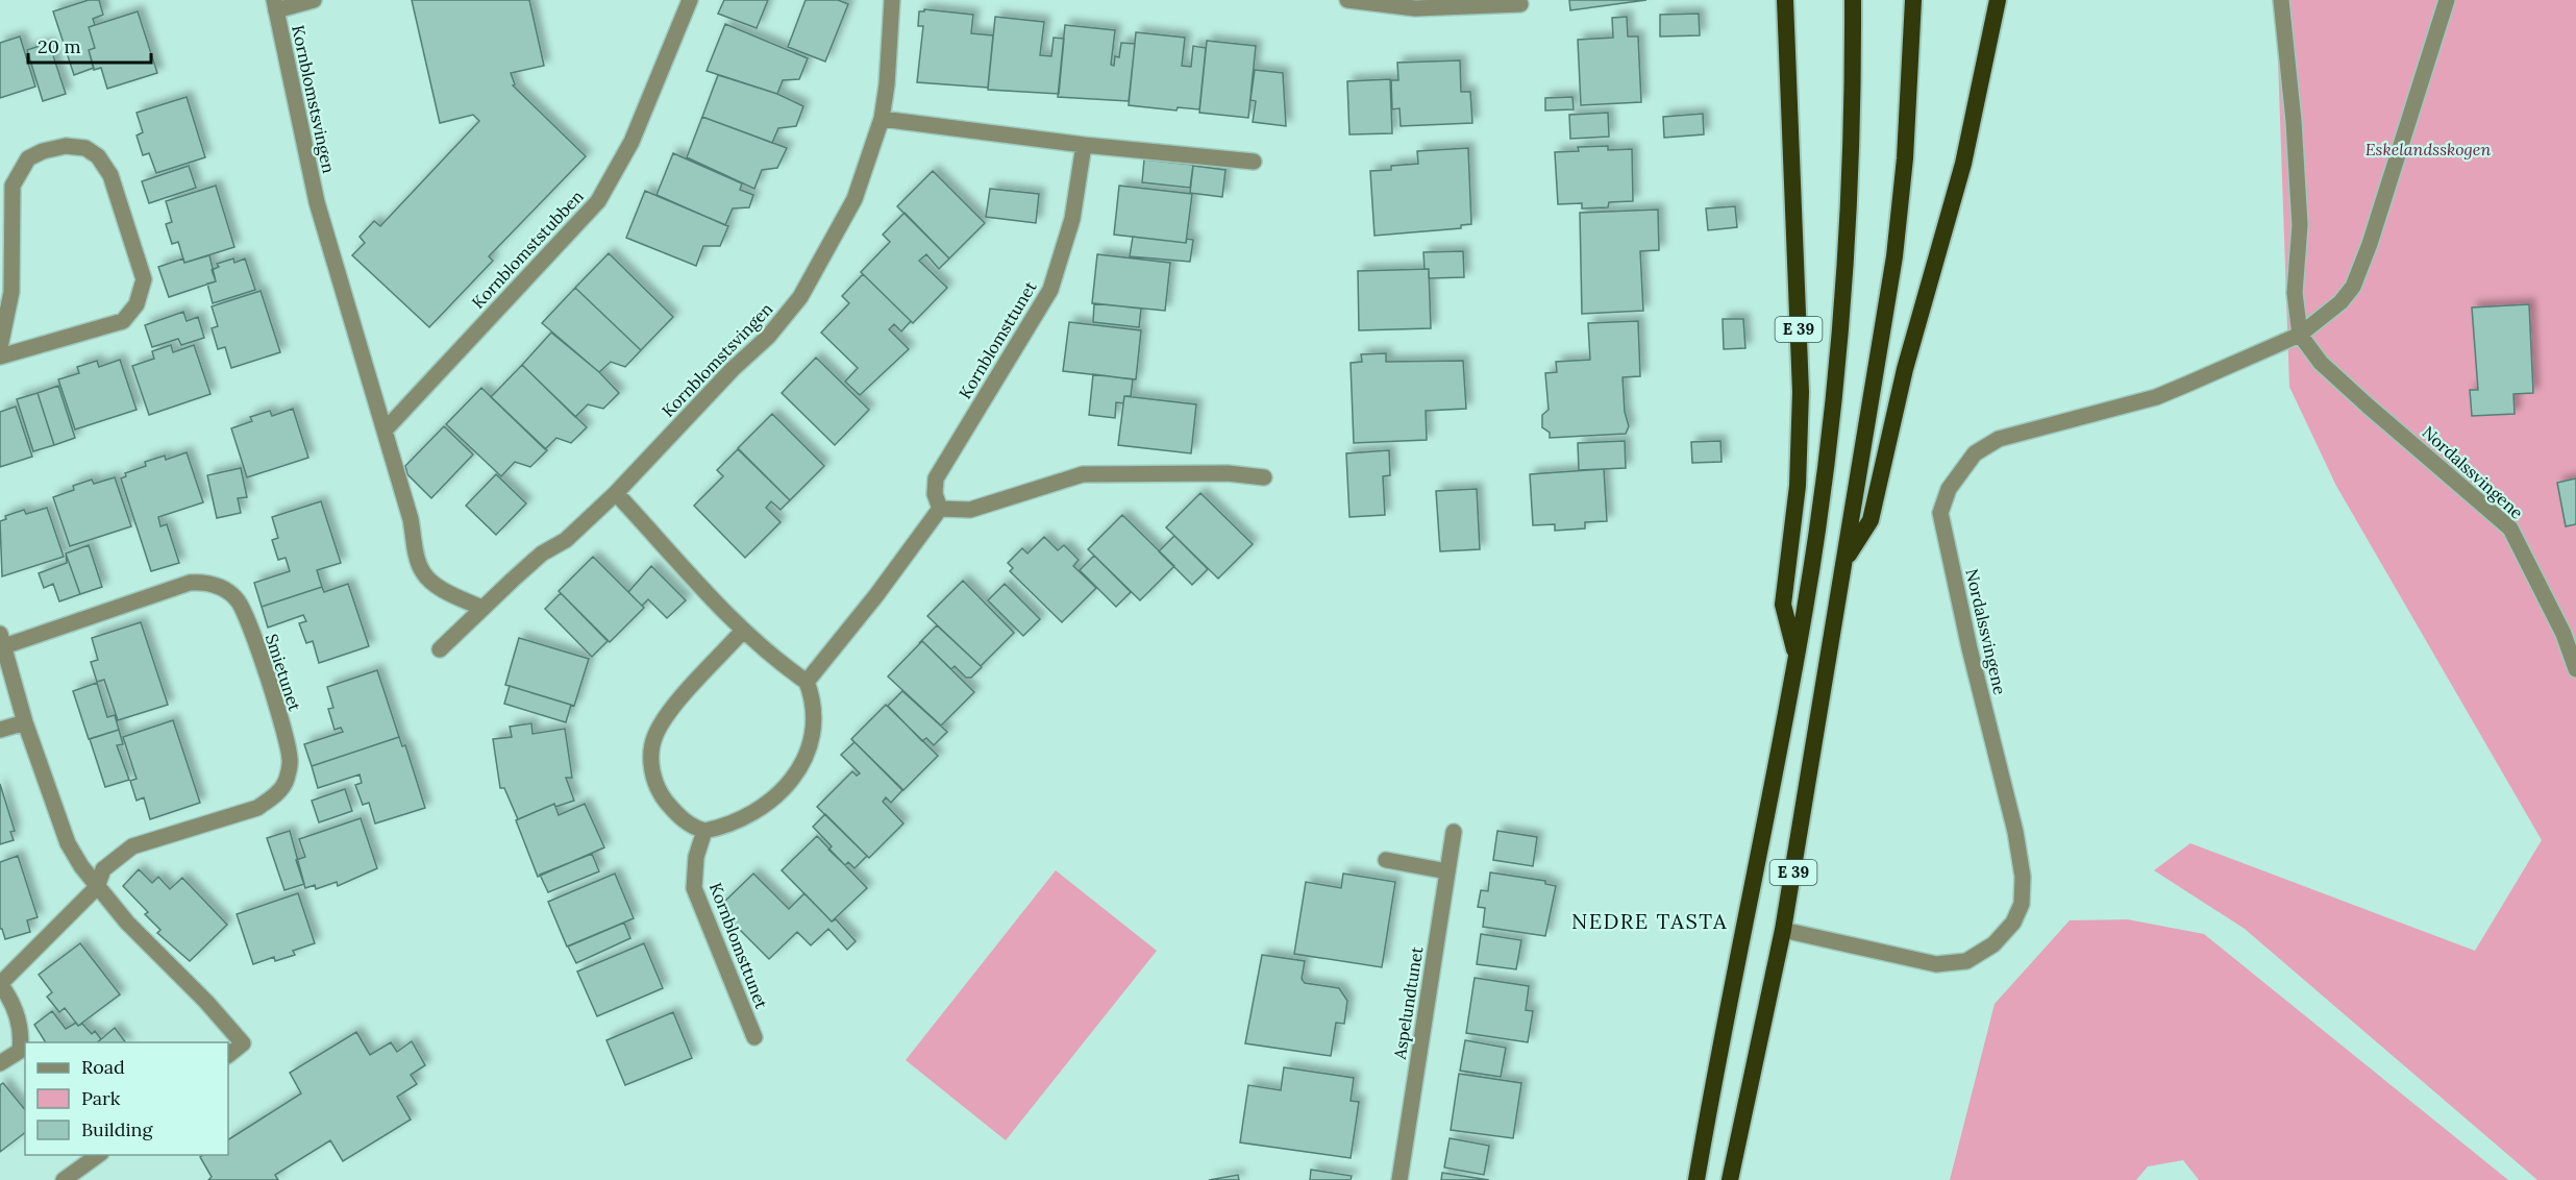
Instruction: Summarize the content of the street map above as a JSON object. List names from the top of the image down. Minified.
{"streets":{"highway":["E 39"],"street":["Kornblomstsvingen","Kornblomststubben","Kornblomsttunet","Nordalssvingene","Smietunet","Aspelundtunet"]},"crossings":[["Kornblomstsvingen","Kornblomststubben"],["E 39","Nordalssvingene"]],"districts":["NEDRE TASTA"],"parks":["Eskelandsskogen"],"legend":["Road","Park","Building"],"scale_bar":"20 m"}
